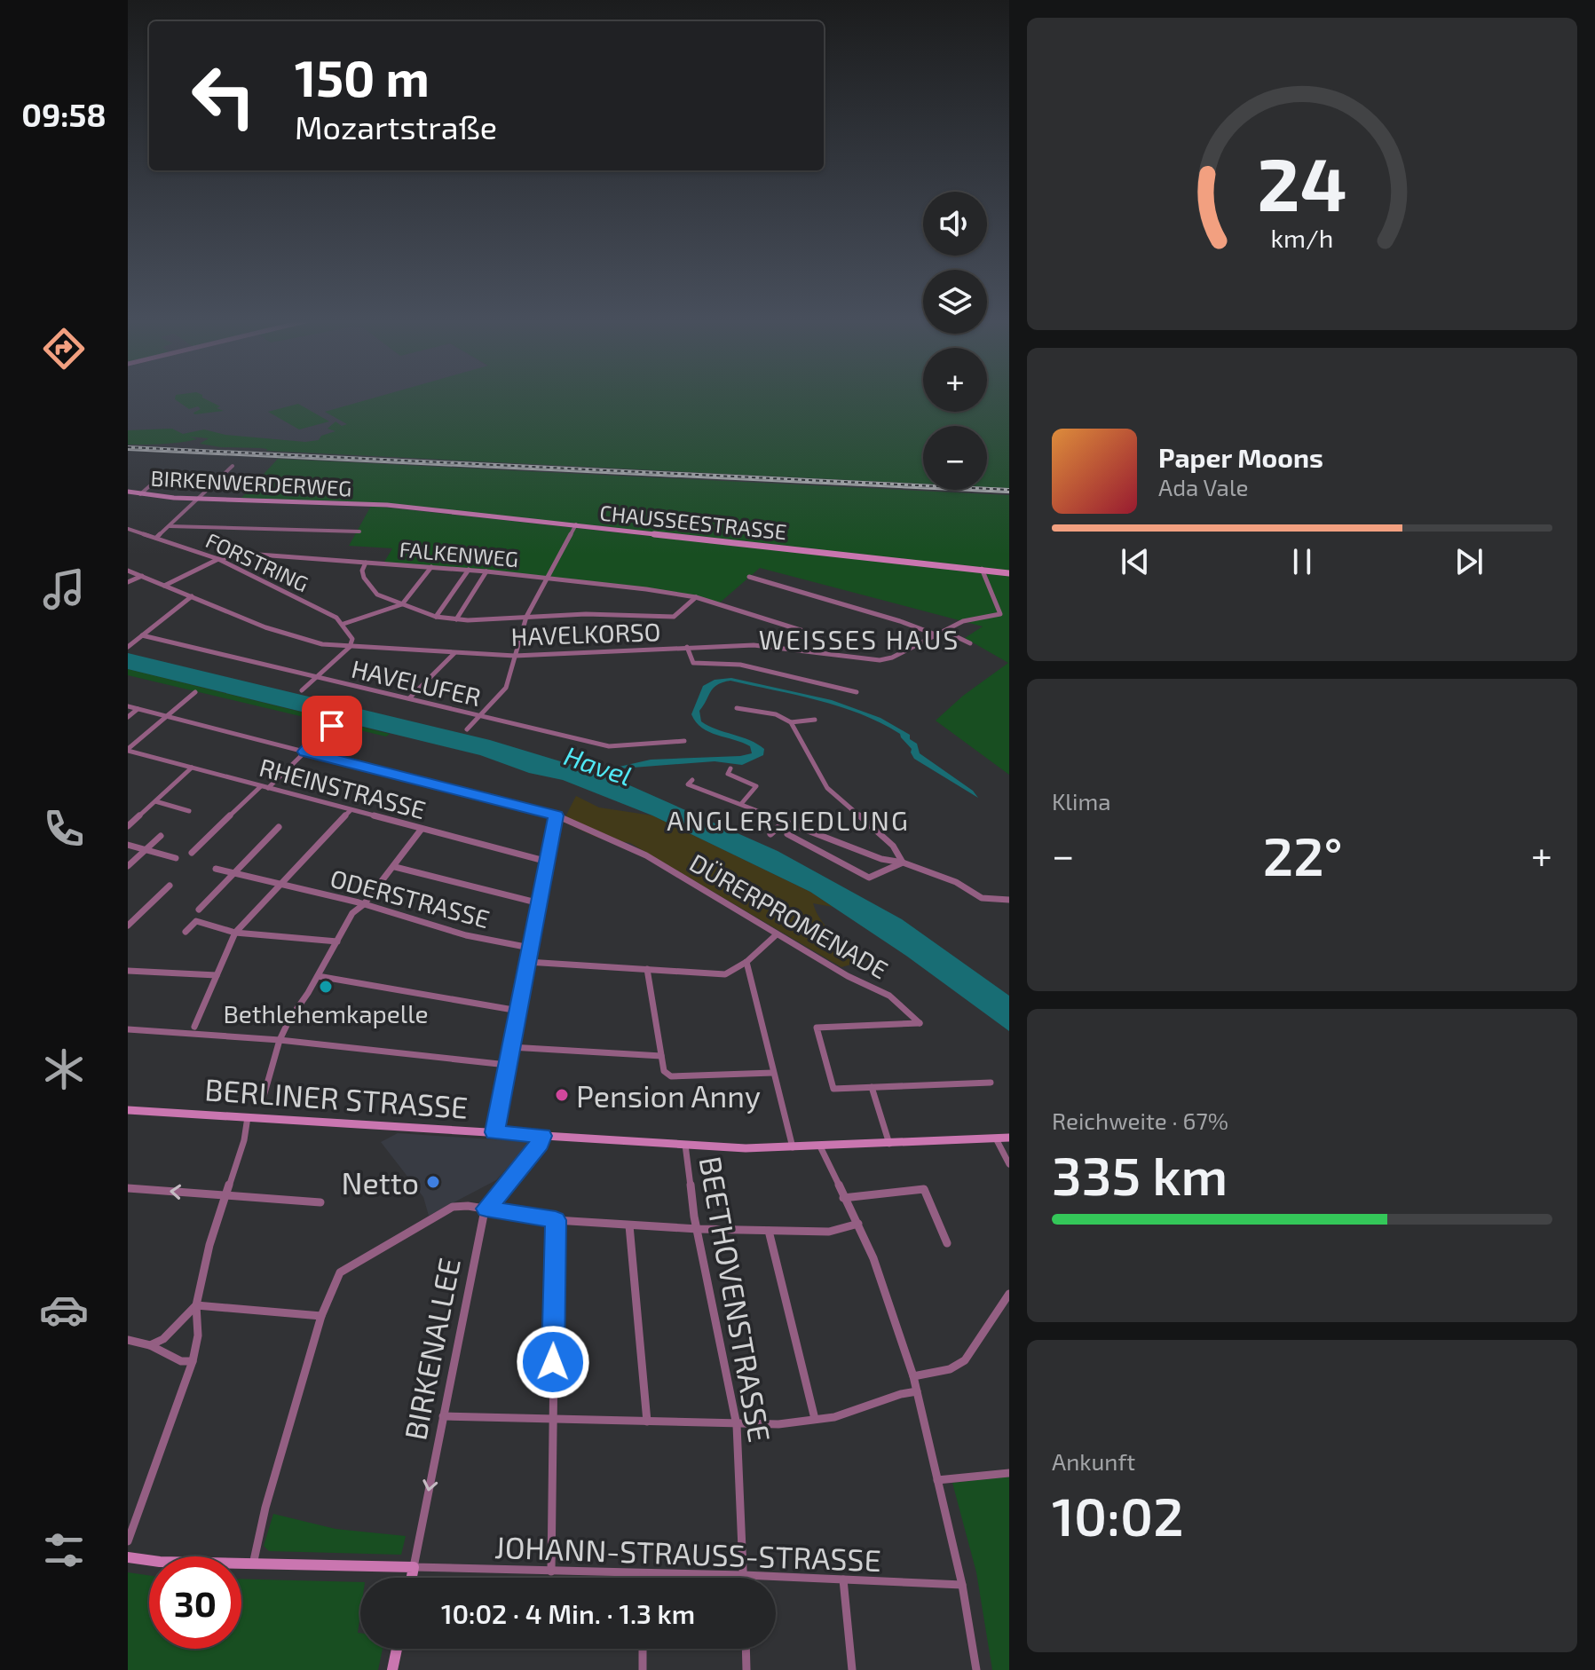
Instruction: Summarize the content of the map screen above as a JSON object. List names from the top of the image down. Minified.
{"streets":{"street":["BIRKENWERDERWEG","CHAUSSEESTRASSE","FALKENWEG","FORSTRING","HAVELKORSO","HAVELUFER","RHEINSTRASSE","ODERSTRASSE","DÜRERPROMENADE","BERLINER STRASSE","BEETHOVENSTRASSE","BIRKENALLEE","JOHANN-STRAUSS-STRASSE"]},"crossings":[["BIRKENWERDERWEG","CHAUSSEESTRASSE"],["CHAUSSEESTRASSE","HAVELKORSO"],["FALKENWEG","FORSTRING"],["FALKENWEG","HAVELKORSO"],["BERLINER STRASSE","BEETHOVENSTRASSE"],["BERLINER STRASSE","BIRKENALLEE"],["BEETHOVENSTRASSE","JOHANN-STRAUSS-STRASSE"],["BIRKENALLEE","JOHANN-STRAUSS-STRASSE"]],"districts":["WEISSES HAUS","ANGLERSIEDLUNG"],"water":["Havel"],"places":["Bethlehemkapelle","Pension Anny","Netto"],"page":{"tabs":"09:58","turn":["150 m","Mozartstraße"],"map_buttons":["+","−"],"song":["Paper Moons","Ada Vale"],"tile":["Klima",["Reichweite · 67%","335 km"],["Ankunft","10:02"]],"heat":["−","22°","+"],"limit":"30","trip":"10:02 · 4 Min. · 1.3 km","gauge":["24","km/h"]}}
